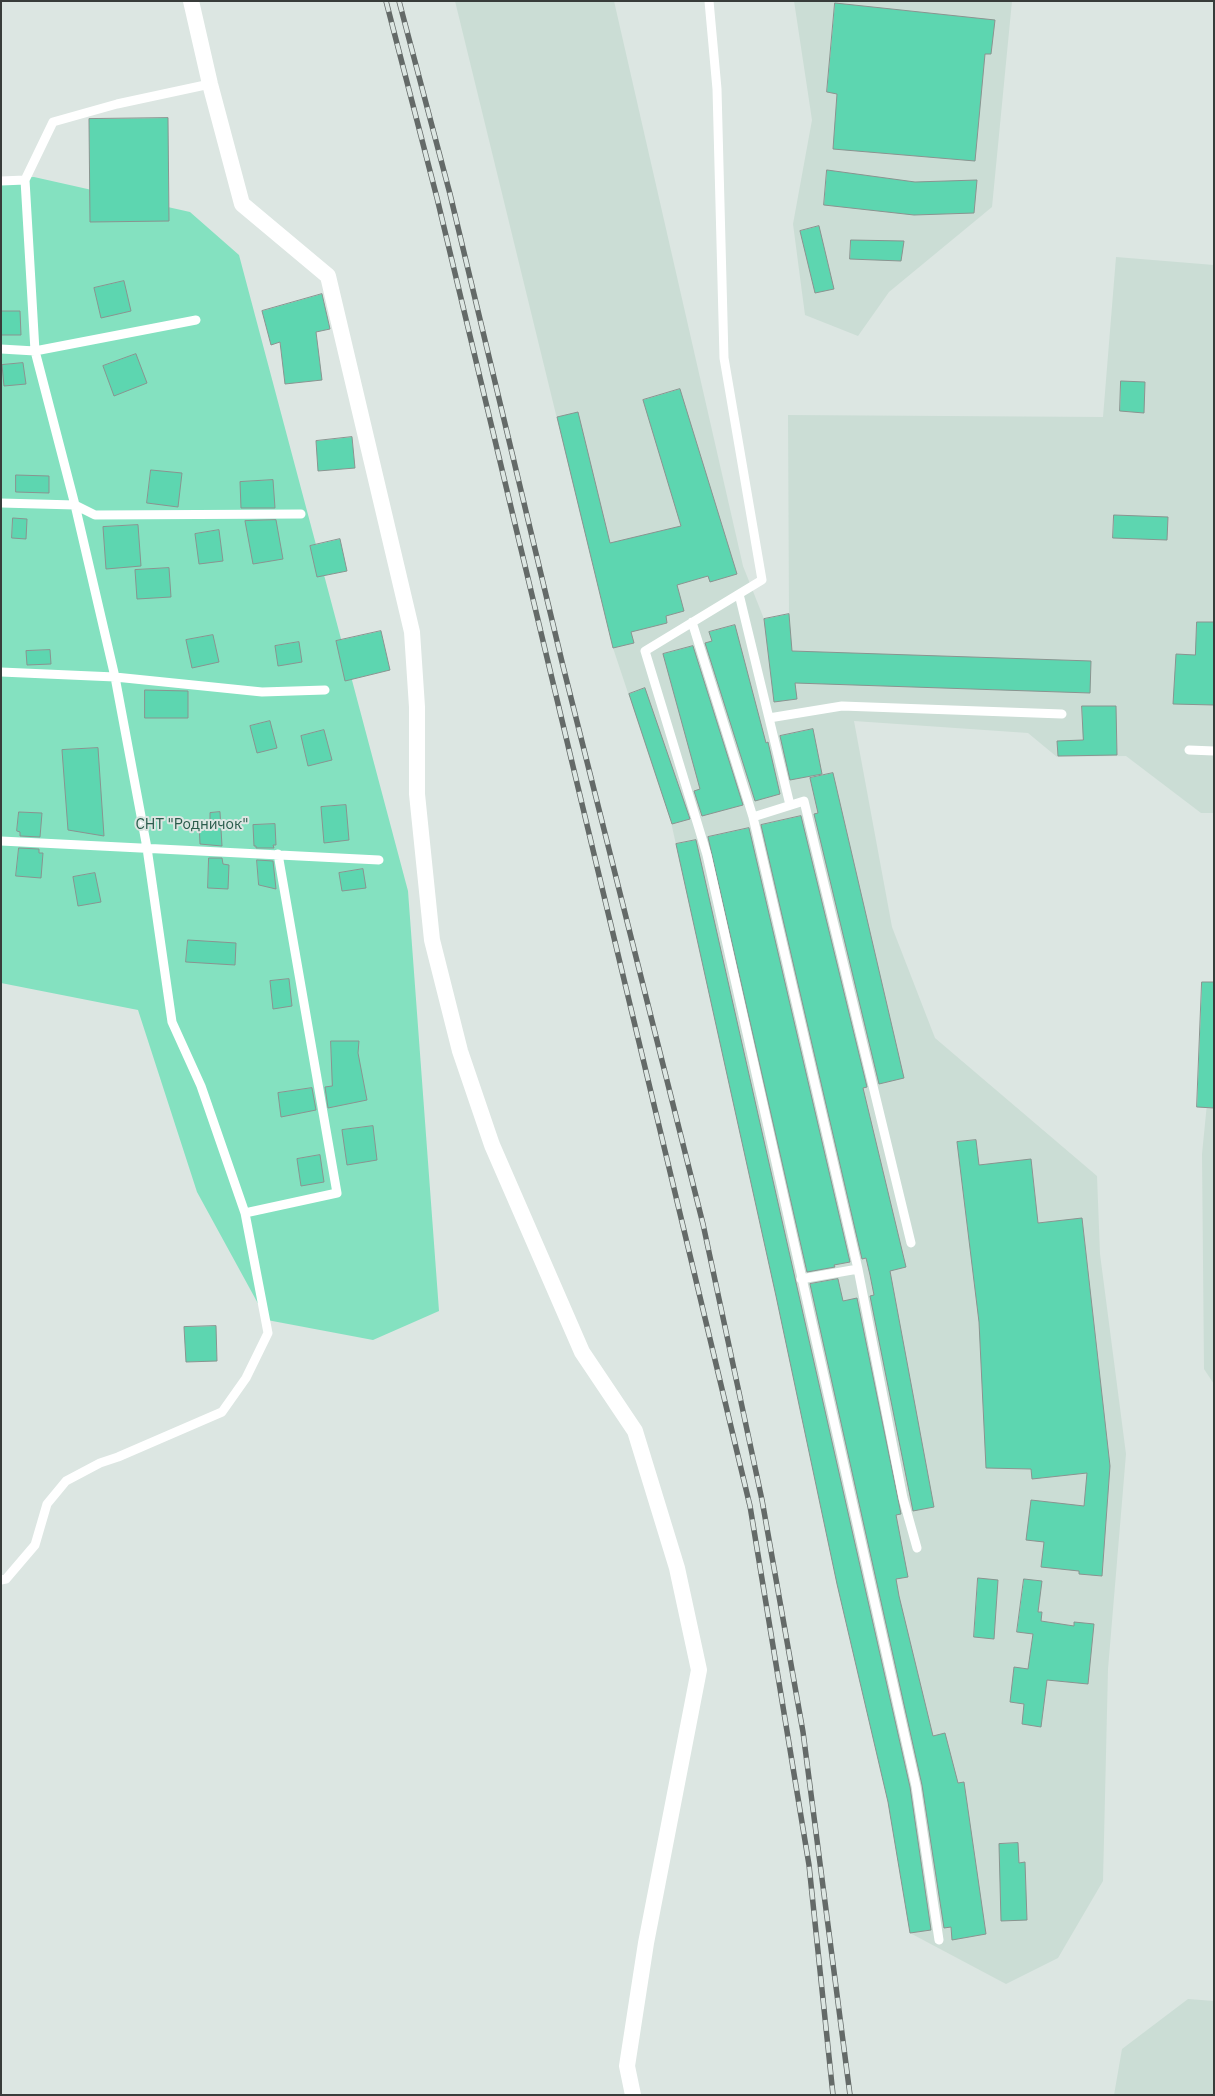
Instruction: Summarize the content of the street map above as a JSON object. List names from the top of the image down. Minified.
{"parks":["СНТ \"Родничок\""]}
